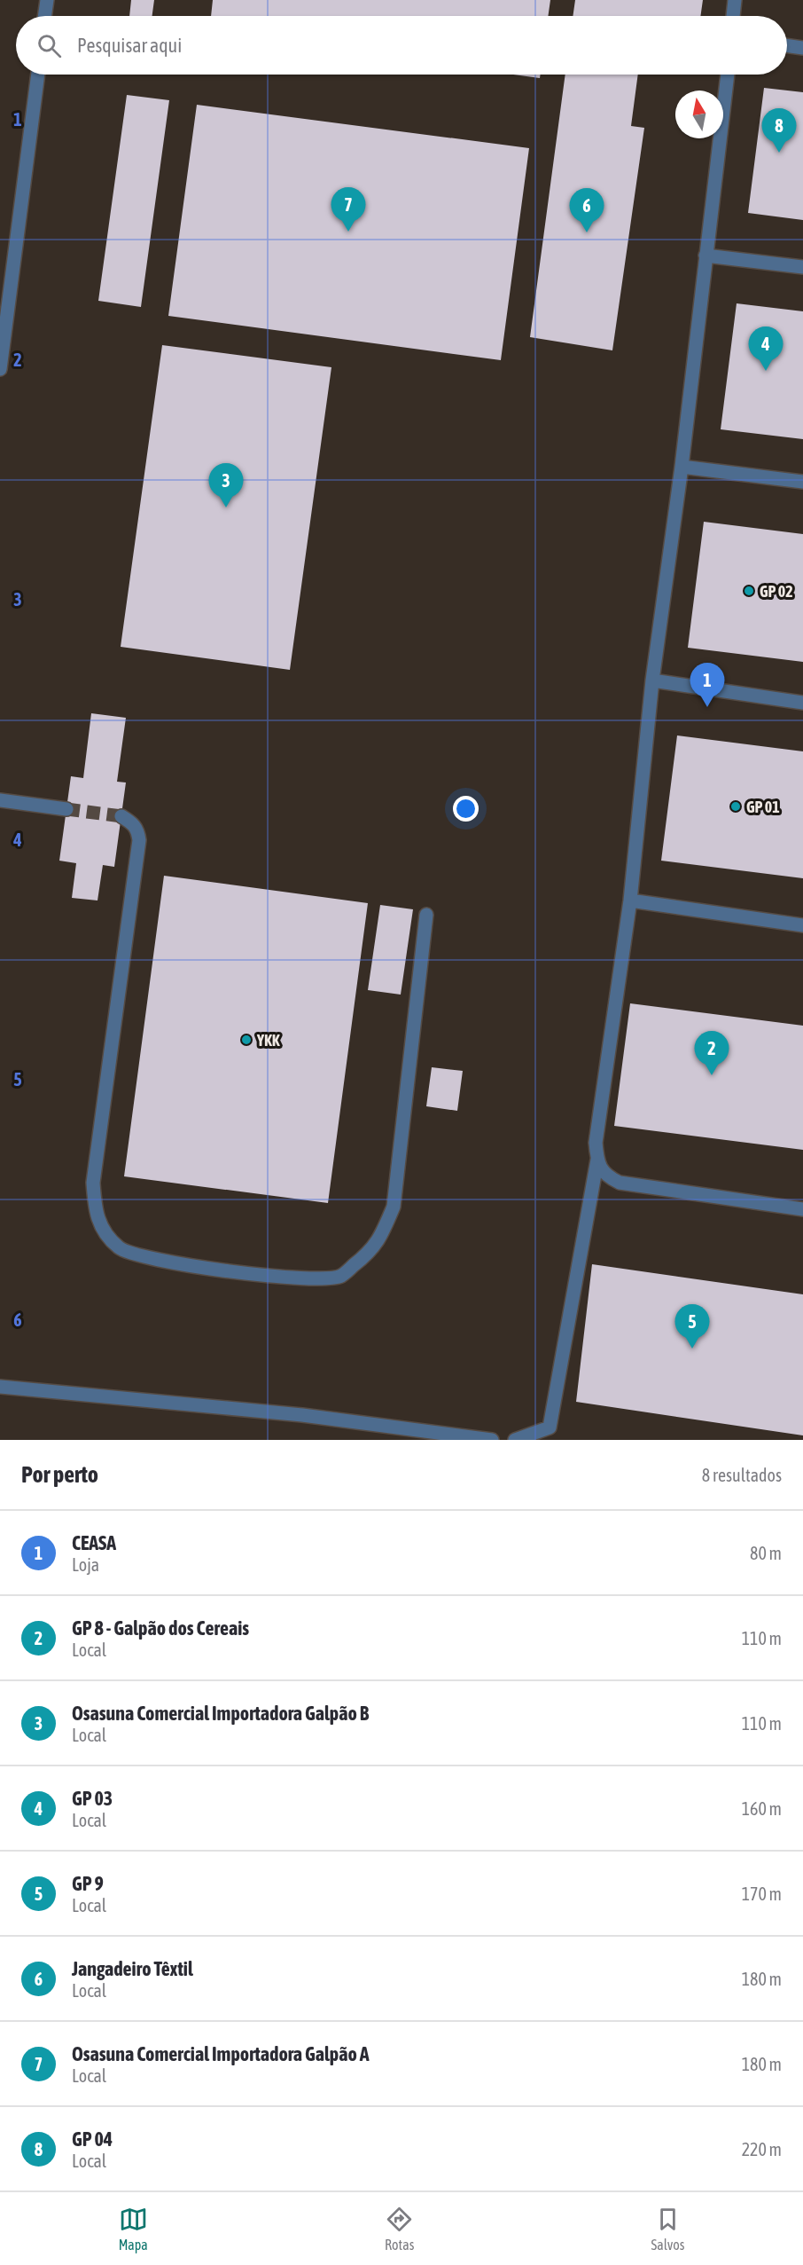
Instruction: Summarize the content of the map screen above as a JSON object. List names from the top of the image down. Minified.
{"places":["GP 02","GP 01","YKK"],"north":"top","page":{"search":"Pesquisar aqui","pins":["8","7","6","4","3","1","2","5"],"heading":["Por perto","8 resultados"],"list":[{"mark":"1","name":"CEASA","note":"Loja","value":"80 m"},{"mark":"2","name":"GP 8 - Galpão dos Cereais","note":"Local","value":"110 m"},{"mark":"3","name":"Osasuna Comercial Importadora Galpão B","note":"Local","value":"110 m"},{"mark":"4","name":"GP 03","note":"Local","value":"160 m"},{"mark":"5","name":"GP 9","note":"Local","value":"170 m"},{"mark":"6","name":"Jangadeiro Têxtil","note":"Local","value":"180 m"},{"mark":"7","name":"Osasuna Comercial Importadora Galpão A","note":"Local","value":"180 m"},{"mark":"8","name":"GP 04","note":"Local","value":"220 m"}],"nav":["Mapa","Rotas","Salvos"]},"grid":{"rows":["1","2","3","4","5","6"]}}
